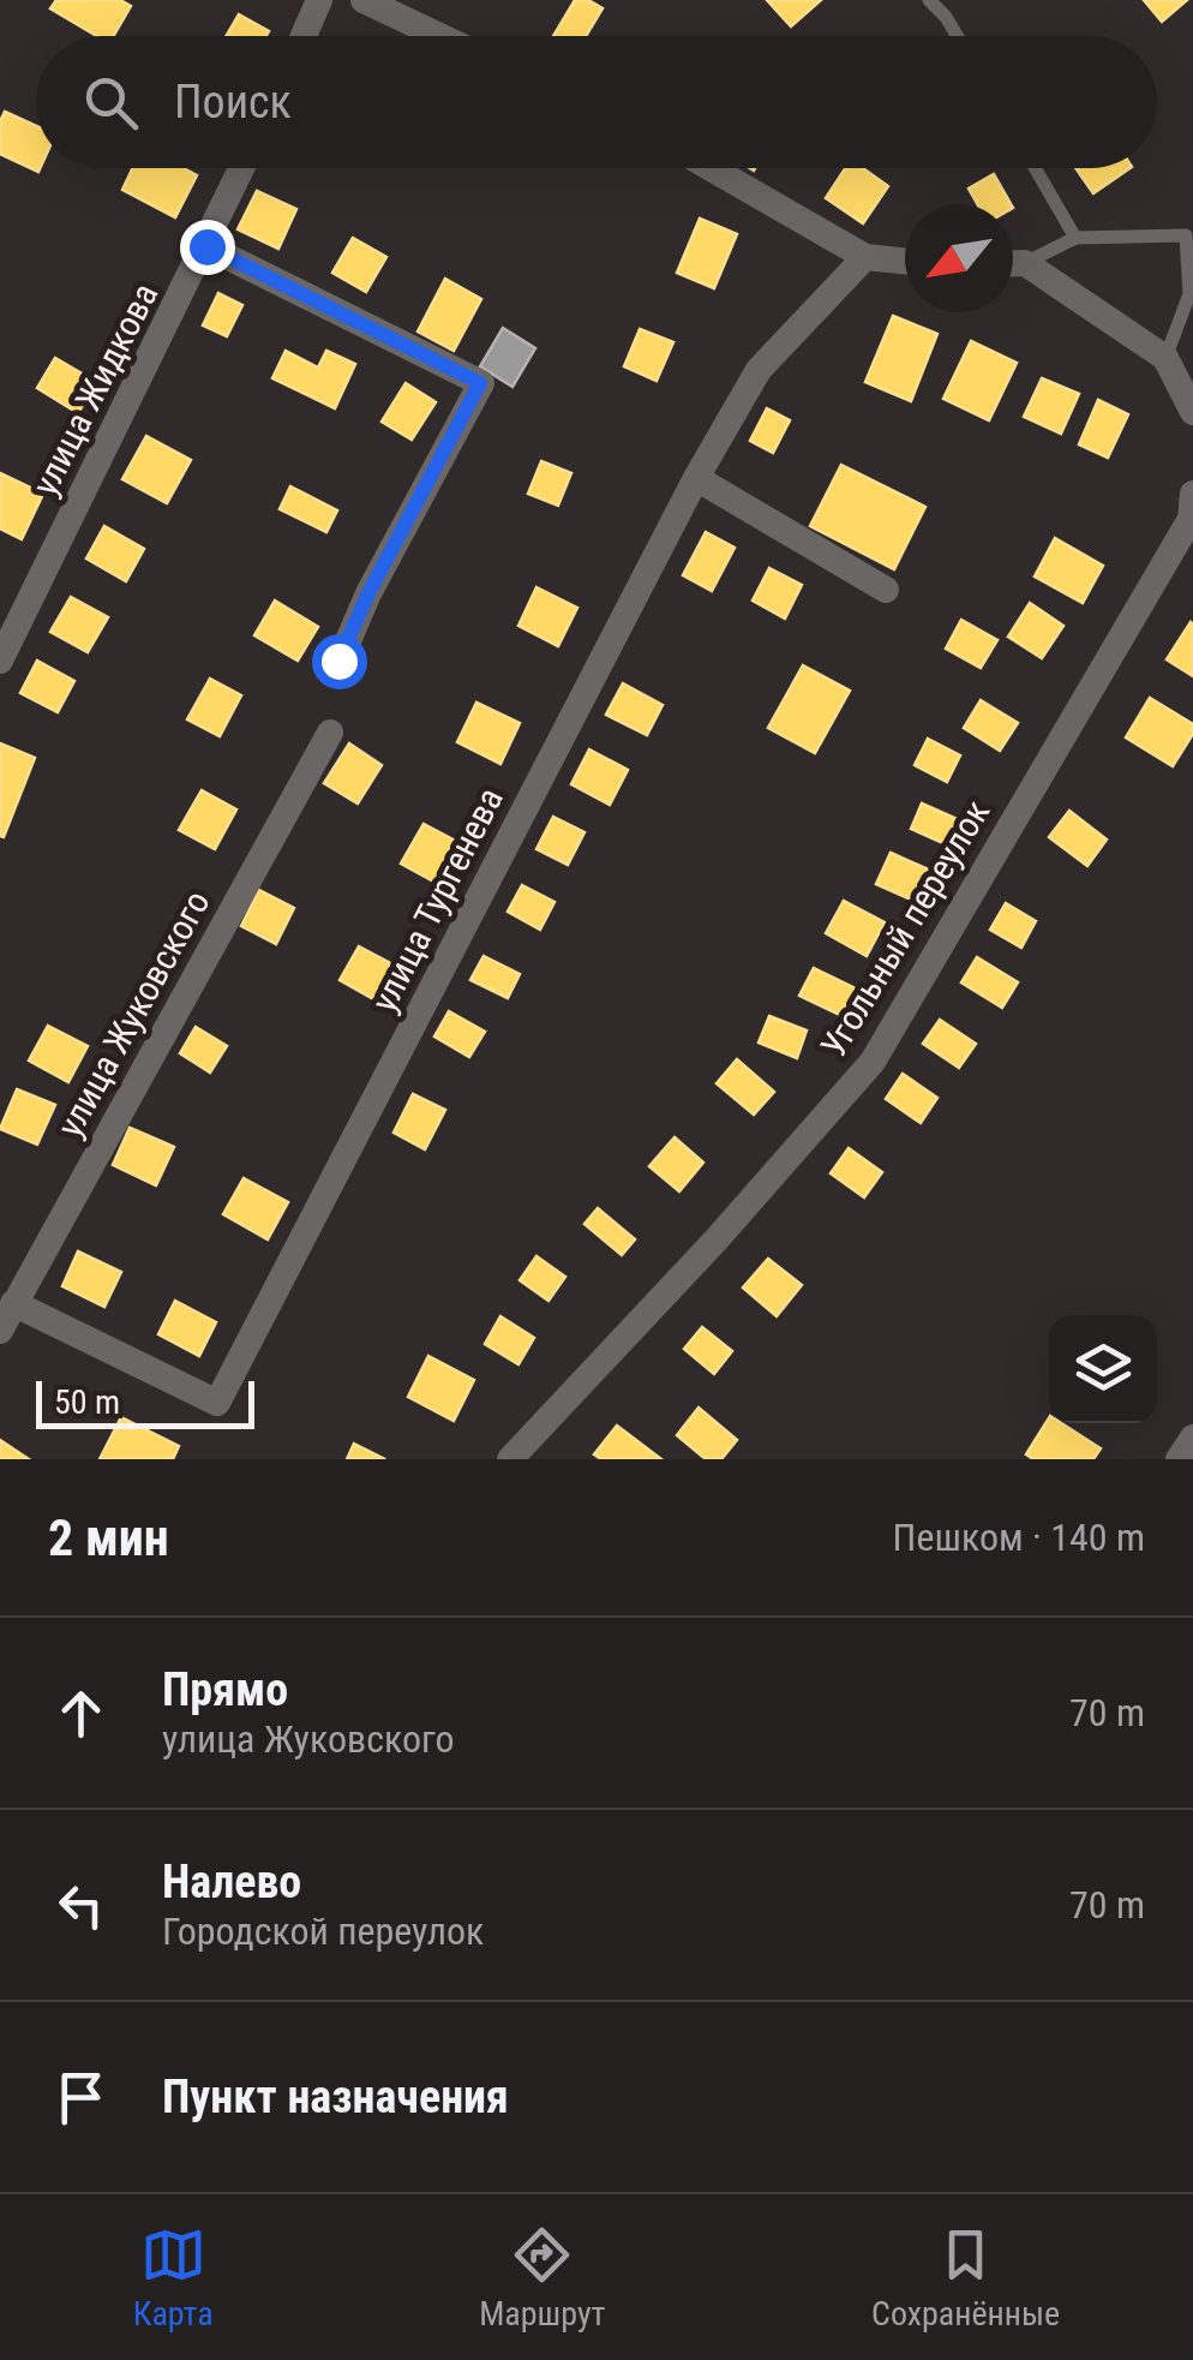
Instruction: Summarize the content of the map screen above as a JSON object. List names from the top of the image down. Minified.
{"streets":{"street":["улица Жидкова","улица Тургенева","Угольный переулок","улица Жуковского"]},"crossings":[["улица Тургенева","улица Жуковского"]],"scale_bar":"50 m","north":"bottom left","page":{"search":"Поиск","scale":"50 m","heading":["2 мин","Пешком · 140 m"],"list":[["Прямо","улица Жуковского","70 m"],["Налево","Городской переулок","70 m"],"Пункт назначения"],"nav":["Карта","Маршрут","Сохранённые"]}}
